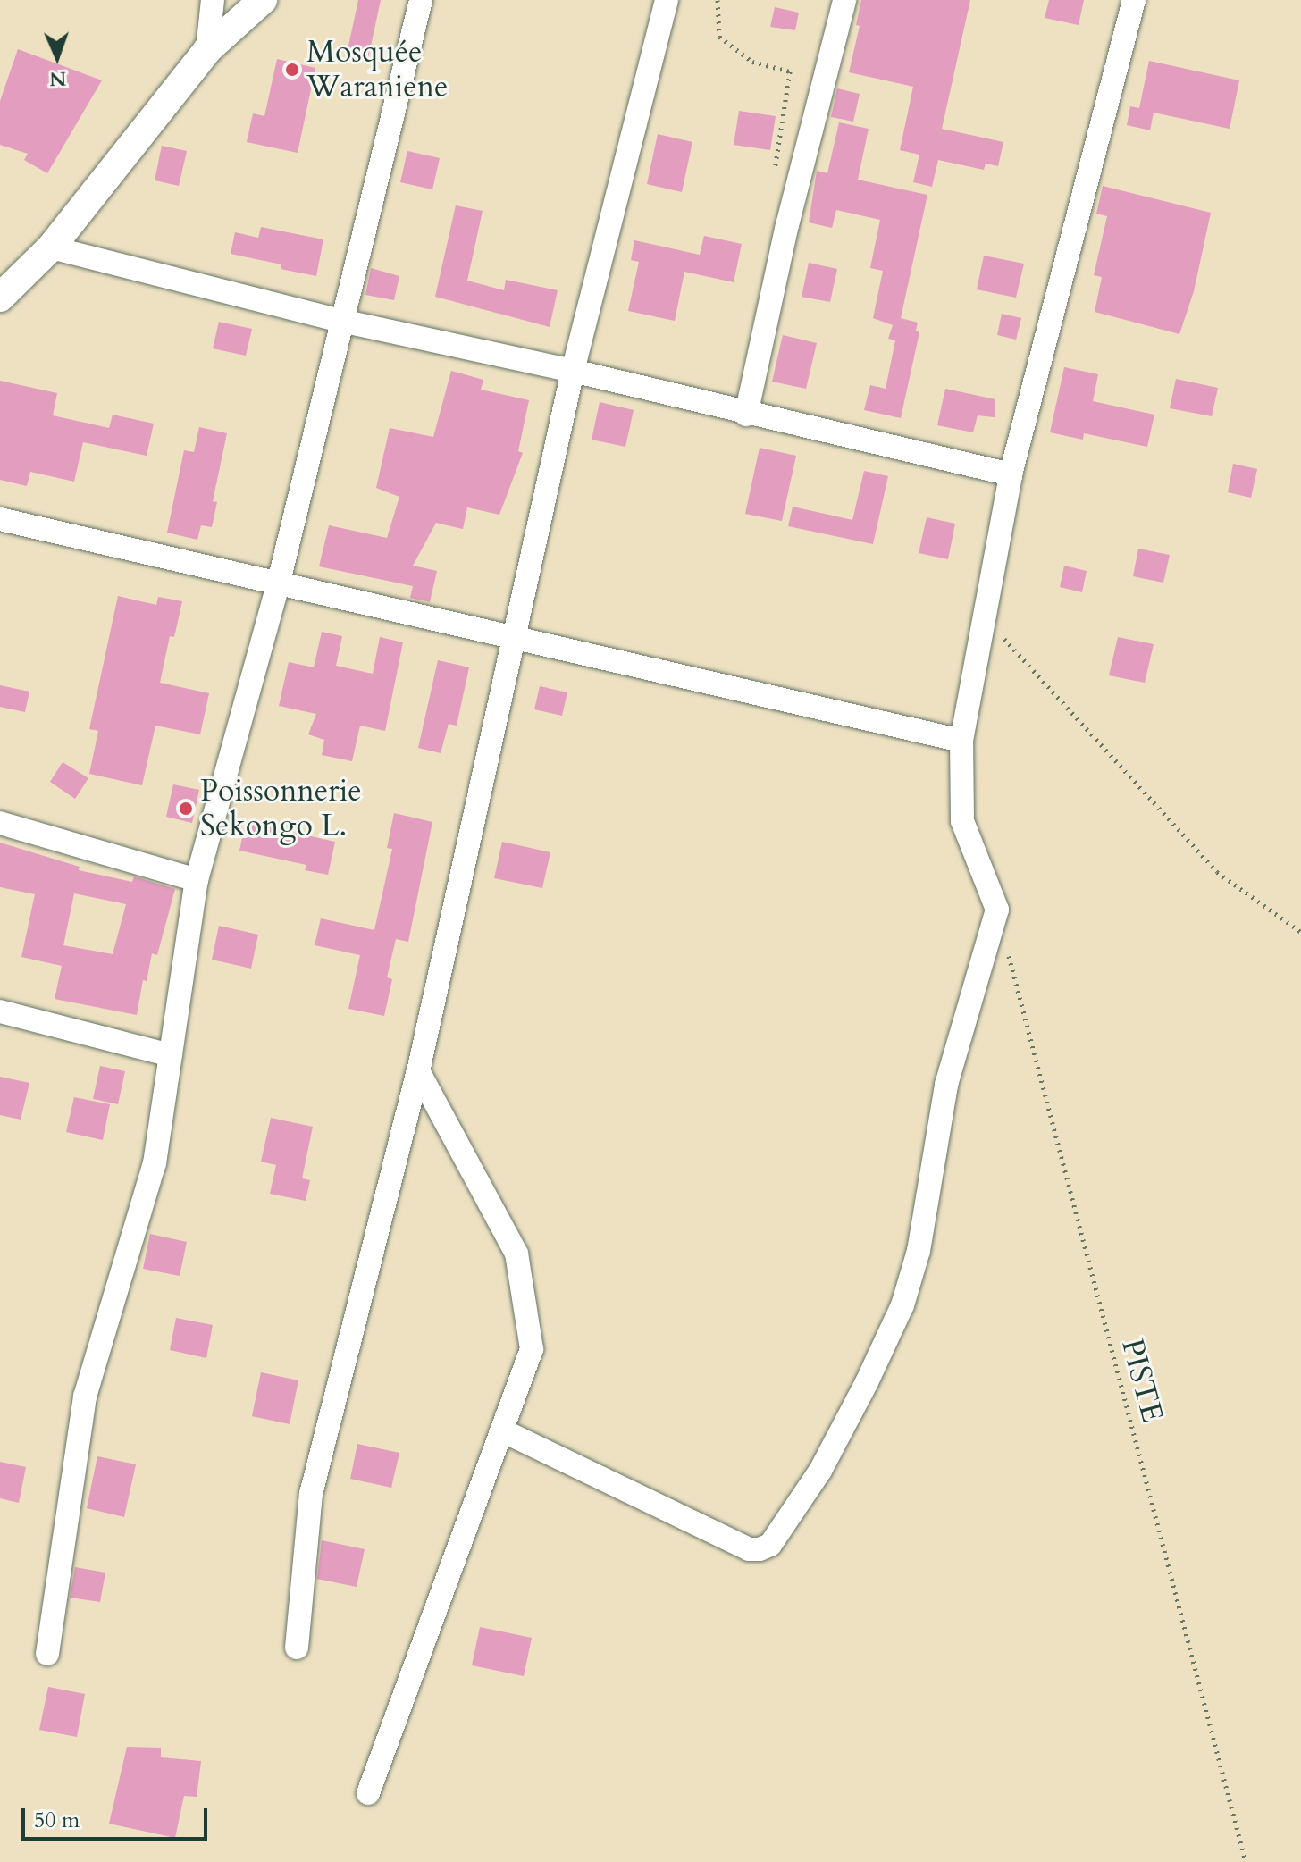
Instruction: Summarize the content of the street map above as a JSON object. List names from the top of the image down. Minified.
{"streets":{"path":["PISTE"]},"places":["Mosquée Waraniene","Poissonnerie Sekongo L."],"scale_bar":"50 m","north":"bottom"}
